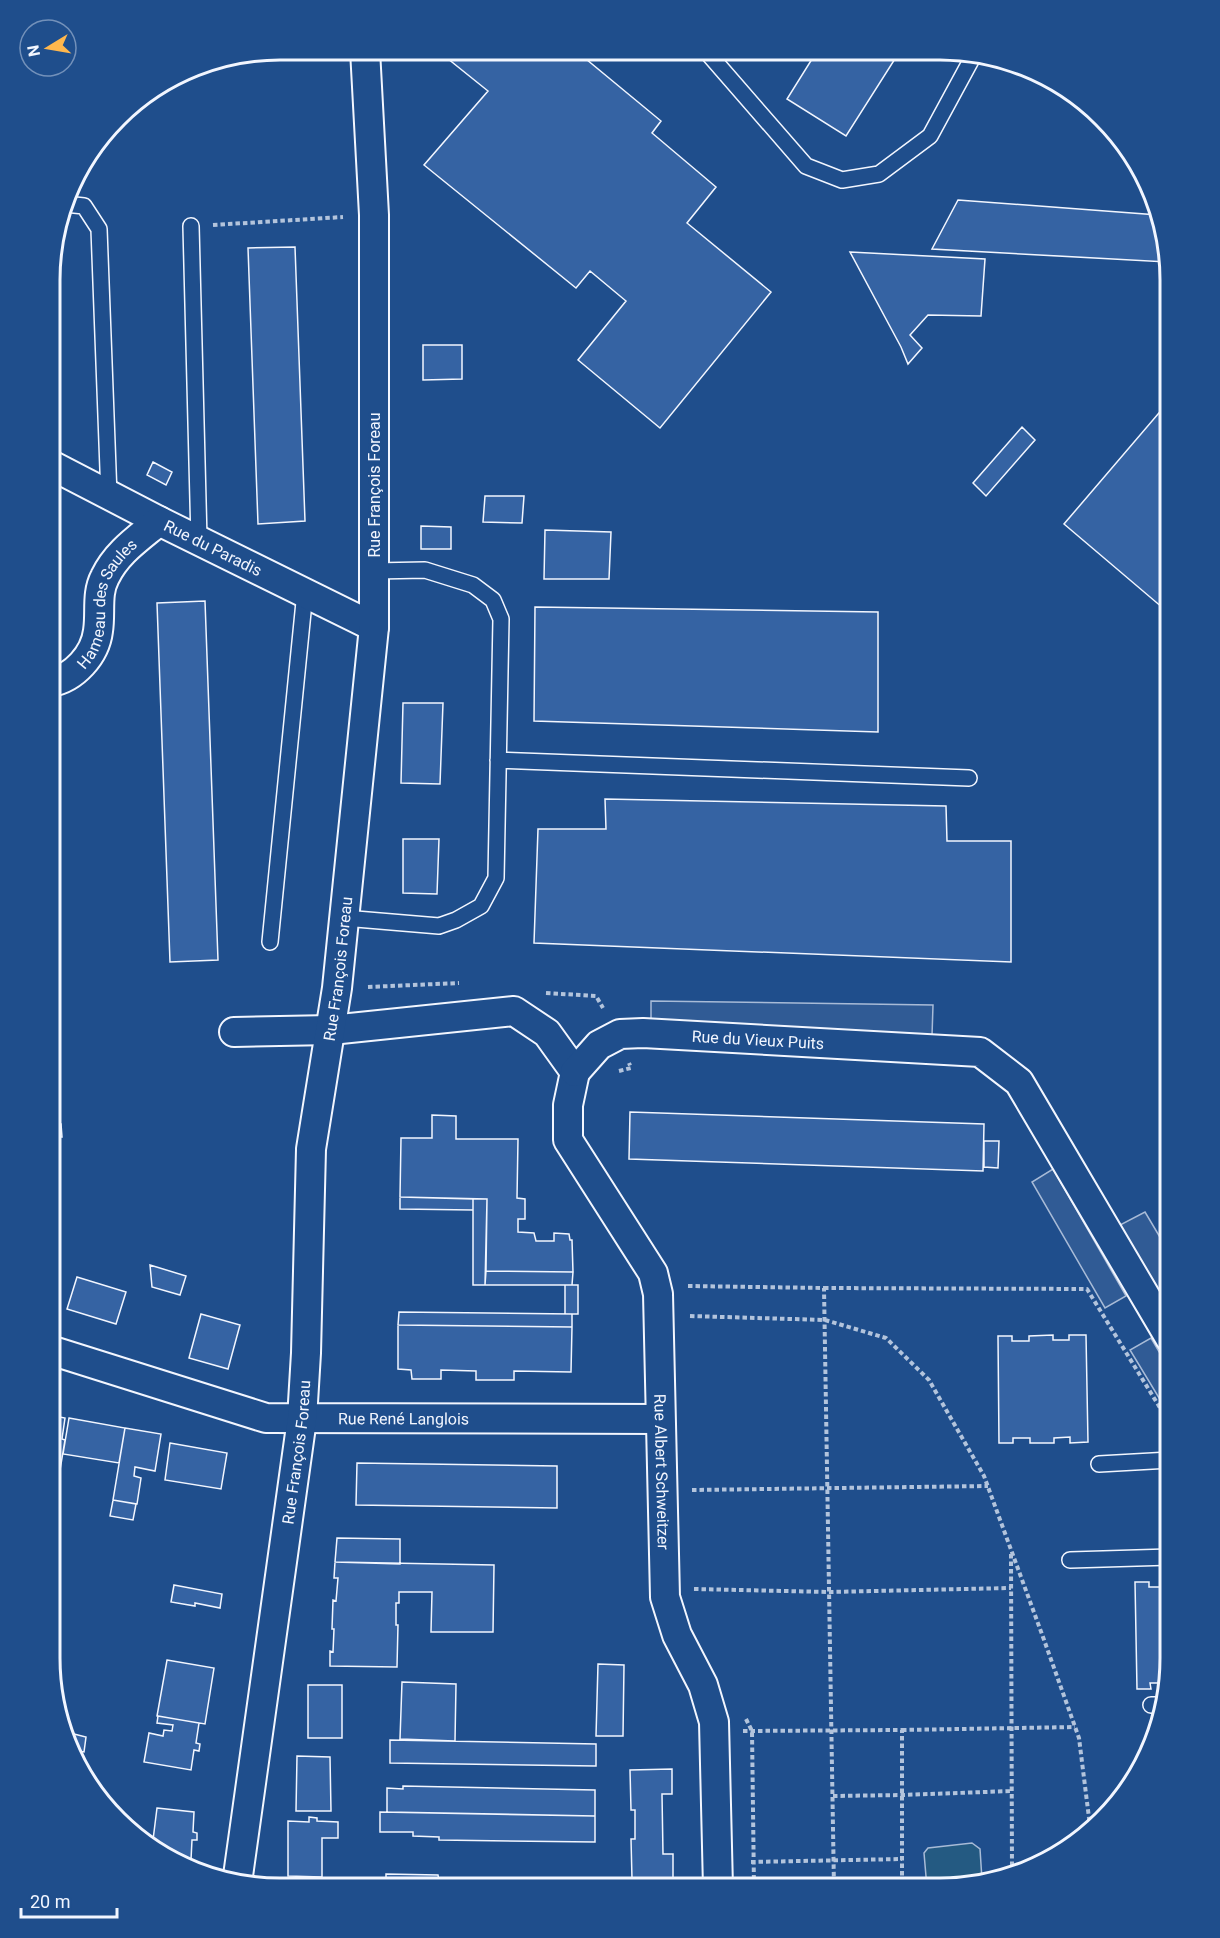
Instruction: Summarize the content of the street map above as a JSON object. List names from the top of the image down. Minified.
{"streets":{"street":["Rue François Foreau","Rue du Paradis","Hameau des Saules","Rue du Vieux Puits","Rue René Langlois","Rue Albert Schweitzer"]},"crossings":[["Rue François Foreau","Rue du Paradis"],["Rue François Foreau","Rue René Langlois"],["Rue du Paradis","Hameau des Saules"],["Rue du Vieux Puits","Rue Albert Schweitzer"],["Rue René Langlois","Rue Albert Schweitzer"]],"scale_bar":"20 m","north":"left"}
